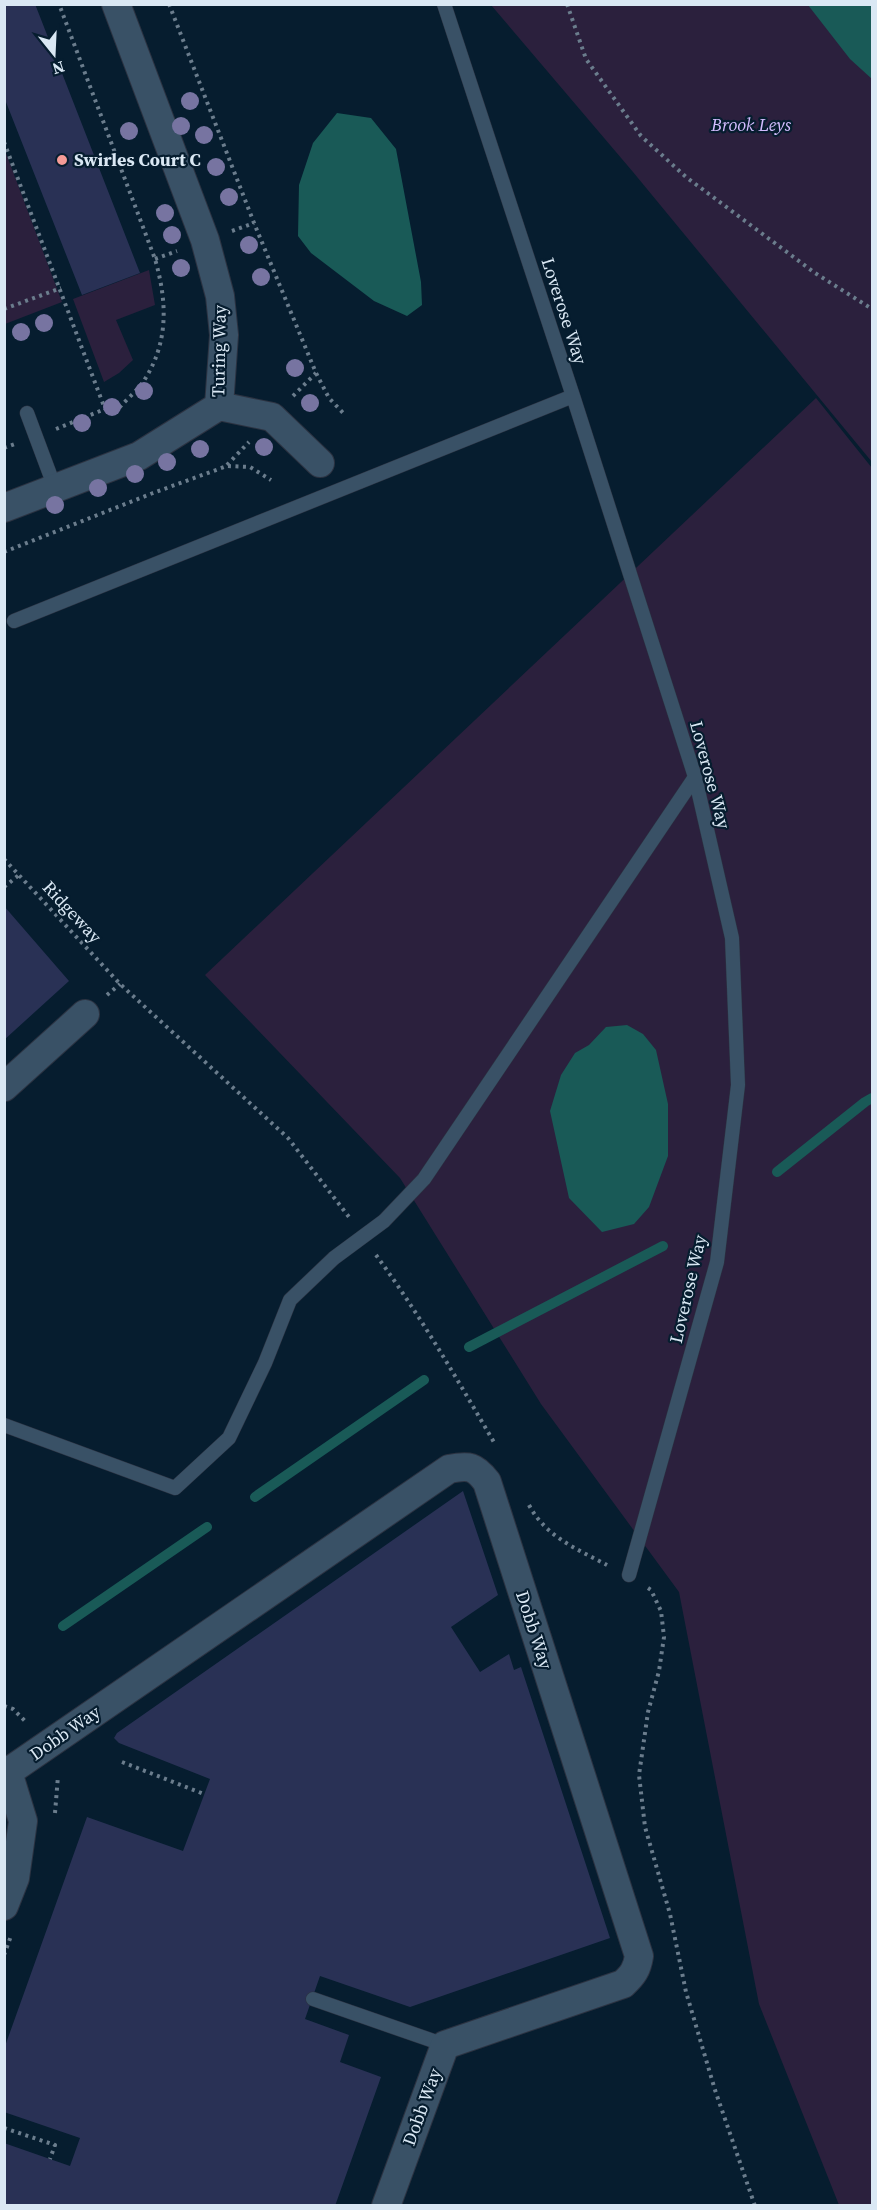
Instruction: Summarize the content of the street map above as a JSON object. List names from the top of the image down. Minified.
{"streets":{"street":["Turing Way","Dobb Way"],"lane":["Loverose Way"],"path":["Ridgeway"]},"parks":["Brook Leys"],"places":["Swirles Court C"],"north":"bottom"}
